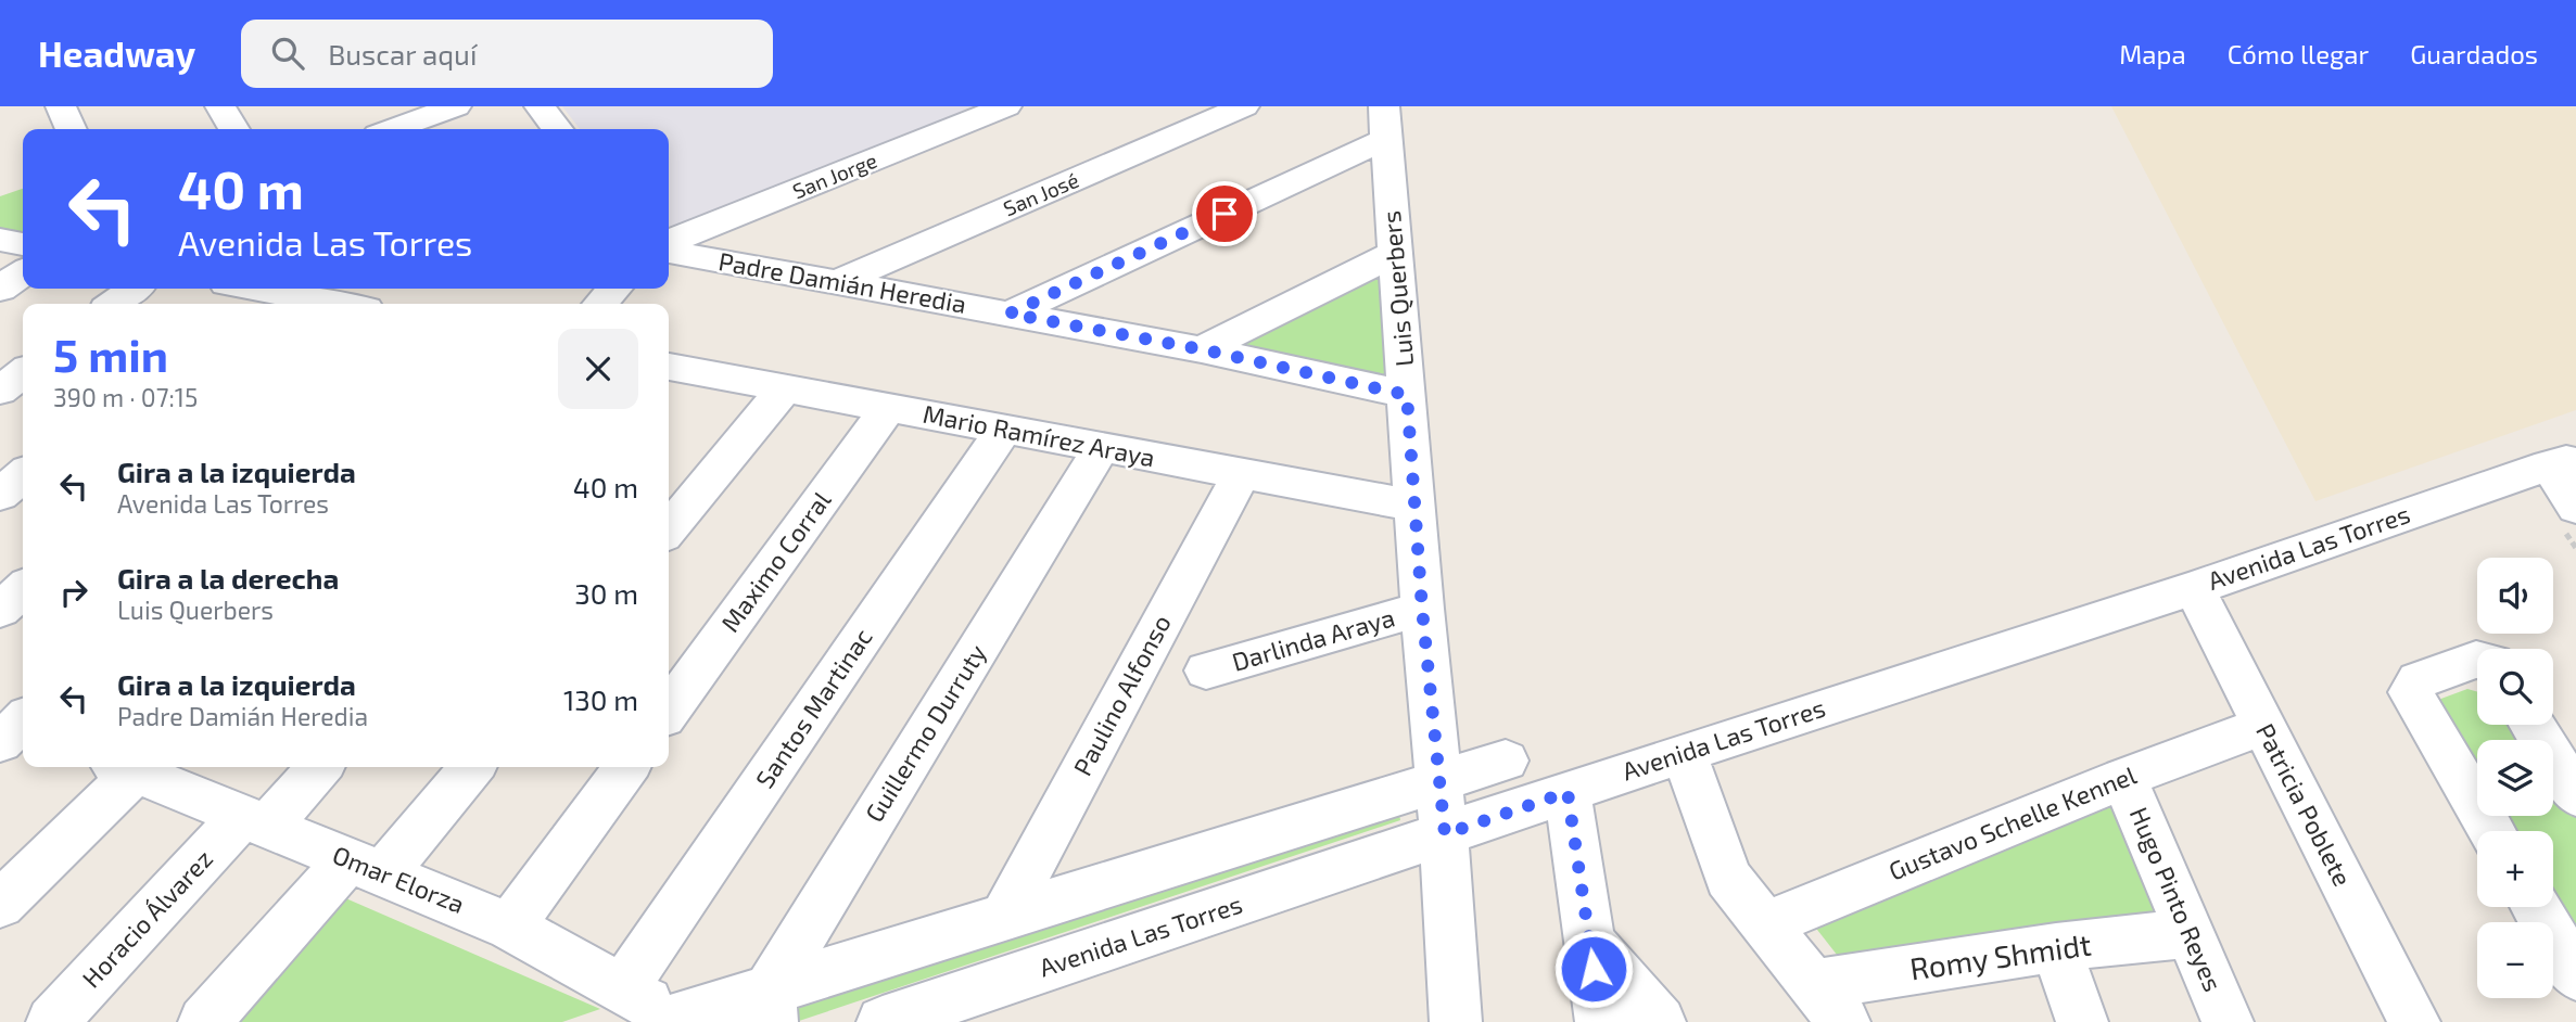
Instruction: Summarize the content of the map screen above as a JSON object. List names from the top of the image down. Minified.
{"streets":{"street":["San Jorge","San José","Padre Damián Heredia","Luis Querbers","Mario Ramírez Araya","Avenida Las Torres","Maximo Corral","Darlinda Araya","Paulino Alfonso","Santos Martinac","Guillermo Durruty","Patricia Poblete","Gustavo Schelle Kennel","Omar Elorza","Hugo Pinto Reyes","Horacio Álvarez","Romy Shmidt"]},"crossings":[["San José","Padre Damián Heredia"],["Padre Damián Heredia","Luis Querbers"],["Luis Querbers","Mario Ramírez Araya"],["Luis Querbers","Avenida Las Torres"],["Luis Querbers","Darlinda Araya"],["Mario Ramírez Araya","Maximo Corral"],["Mario Ramírez Araya","Paulino Alfonso"],["Mario Ramírez Araya","Santos Martinac"],["Mario Ramírez Araya","Guillermo Durruty"],["Avenida Las Torres","Patricia Poblete"],["Santos Martinac","Omar Elorza"],["Patricia Poblete","Gustavo Schelle Kennel"],["Gustavo Schelle Kennel","Hugo Pinto Reyes"],["Omar Elorza","Horacio Álvarez"],["Hugo Pinto Reyes","Romy Shmidt"]],"page":{"header":"Headway","search":"Buscar aquí","nav":["Mapa","Cómo llegar","Guardados"],"turn":["40 m","Avenida Las Torres"],"heading":["5 min","390 m · 07:15"],"list":[{"name":"Gira a la izquierda","note":"Avenida Las Torres","value":"40 m"},{"name":"Gira a la derecha","note":"Luis Querbers","value":"30 m"},{"name":"Gira a la izquierda","note":"Padre Damián Heredia","value":"130 m"}],"map_buttons":["+","−"]}}
